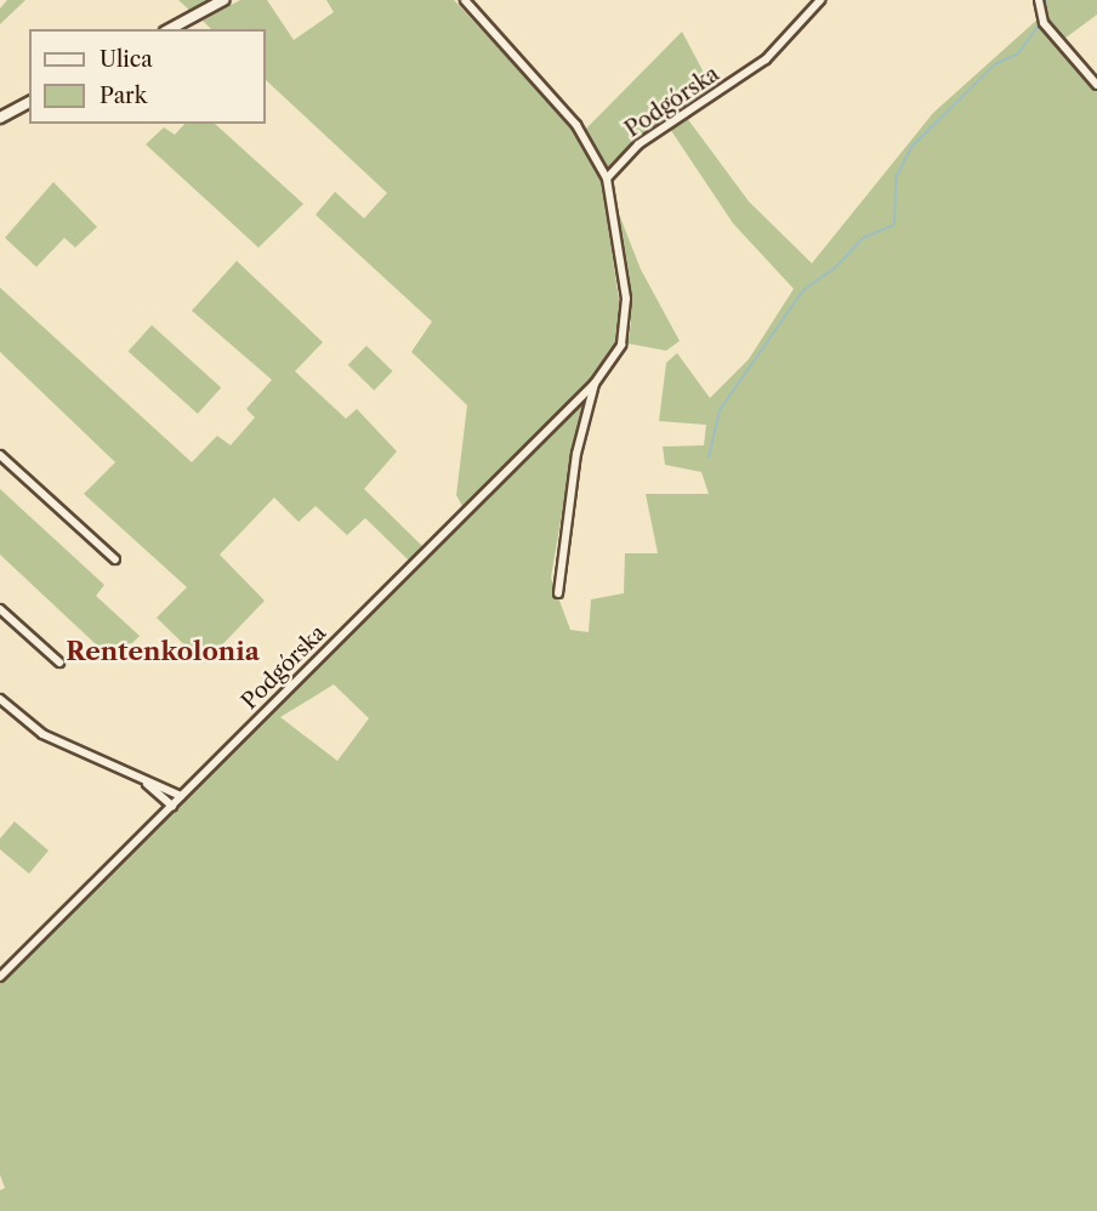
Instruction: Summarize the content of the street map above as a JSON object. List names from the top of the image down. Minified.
{"streets":{"street":["Podgórska"]},"districts":["Rentenkolonia"],"legend":["Ulica","Park"]}
